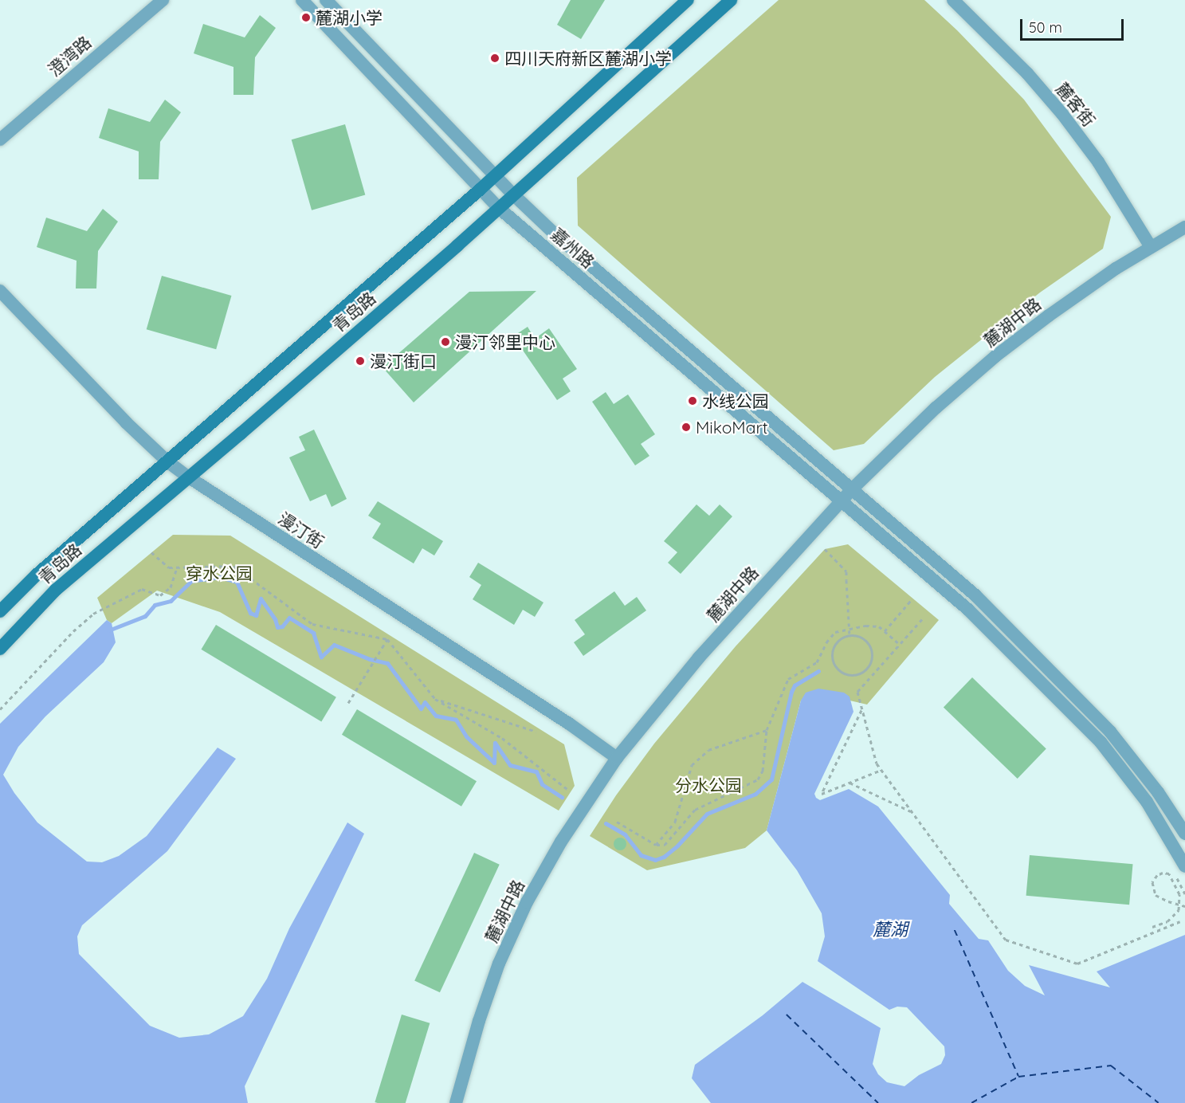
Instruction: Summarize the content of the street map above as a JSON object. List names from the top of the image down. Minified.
{"streets":{"main road":["青岛路"],"street":["澄湾路","麓客街","嘉州路","麓湖中路","漫汀街"]},"crossings":[["麓客街","麓湖中路"],["嘉州路","青岛路"],["嘉州路","麓湖中路"],["青岛路","漫汀街"],["麓湖中路","漫汀街"]],"water":["麓湖"],"parks":["穿水公园","分水公园"],"places":["麓湖小学","四川天府新区麓湖小学","漫汀邻里中心","漫汀街口","水线公园","MikoMart"],"scale_bar":"50 m"}
